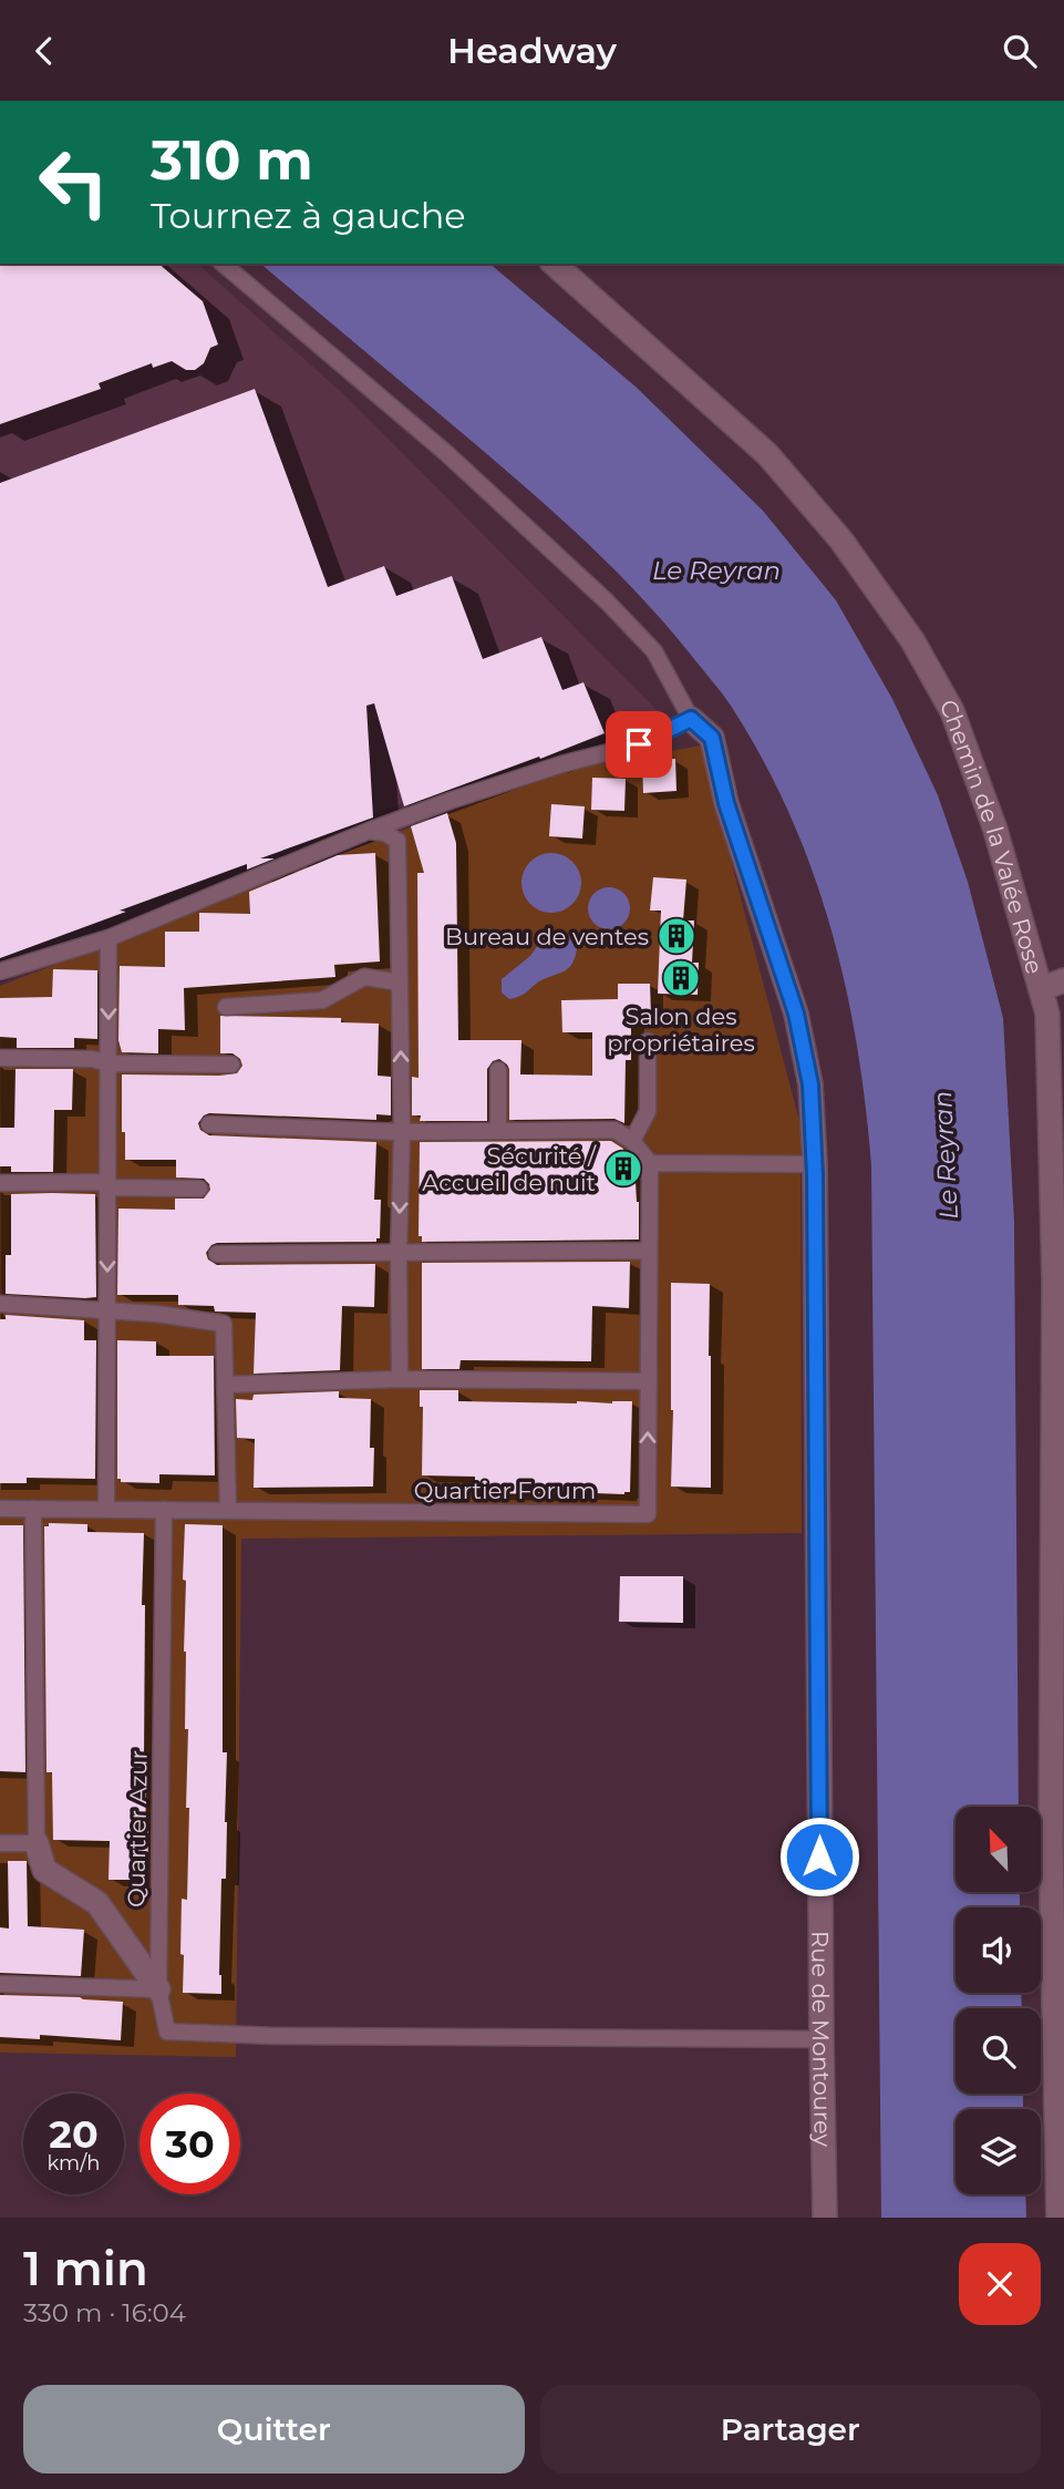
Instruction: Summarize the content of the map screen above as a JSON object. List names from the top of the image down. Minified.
{"streets":{"street":["Chemin de la Valée Rose","Rue de Montourey"],"lane":["Quartier Forum","Quartier Azur"]},"crossings":[["Quartier Forum","Quartier Azur"],["Quartier Azur","Rue de Montourey"]],"water":["Le Reyran"],"places":{"building":["Bureau de ventes","Salon des propriétaires","Sécurité / Accueil de nuit"]},"north":"top left","page":{"header":"Headway","turn":["310 m","Tournez à gauche"],"speed":"20 km/h","limit":"30","heading":["1 min","330 m · 16:04"],"buttons":["Quitter","Partager"]}}
